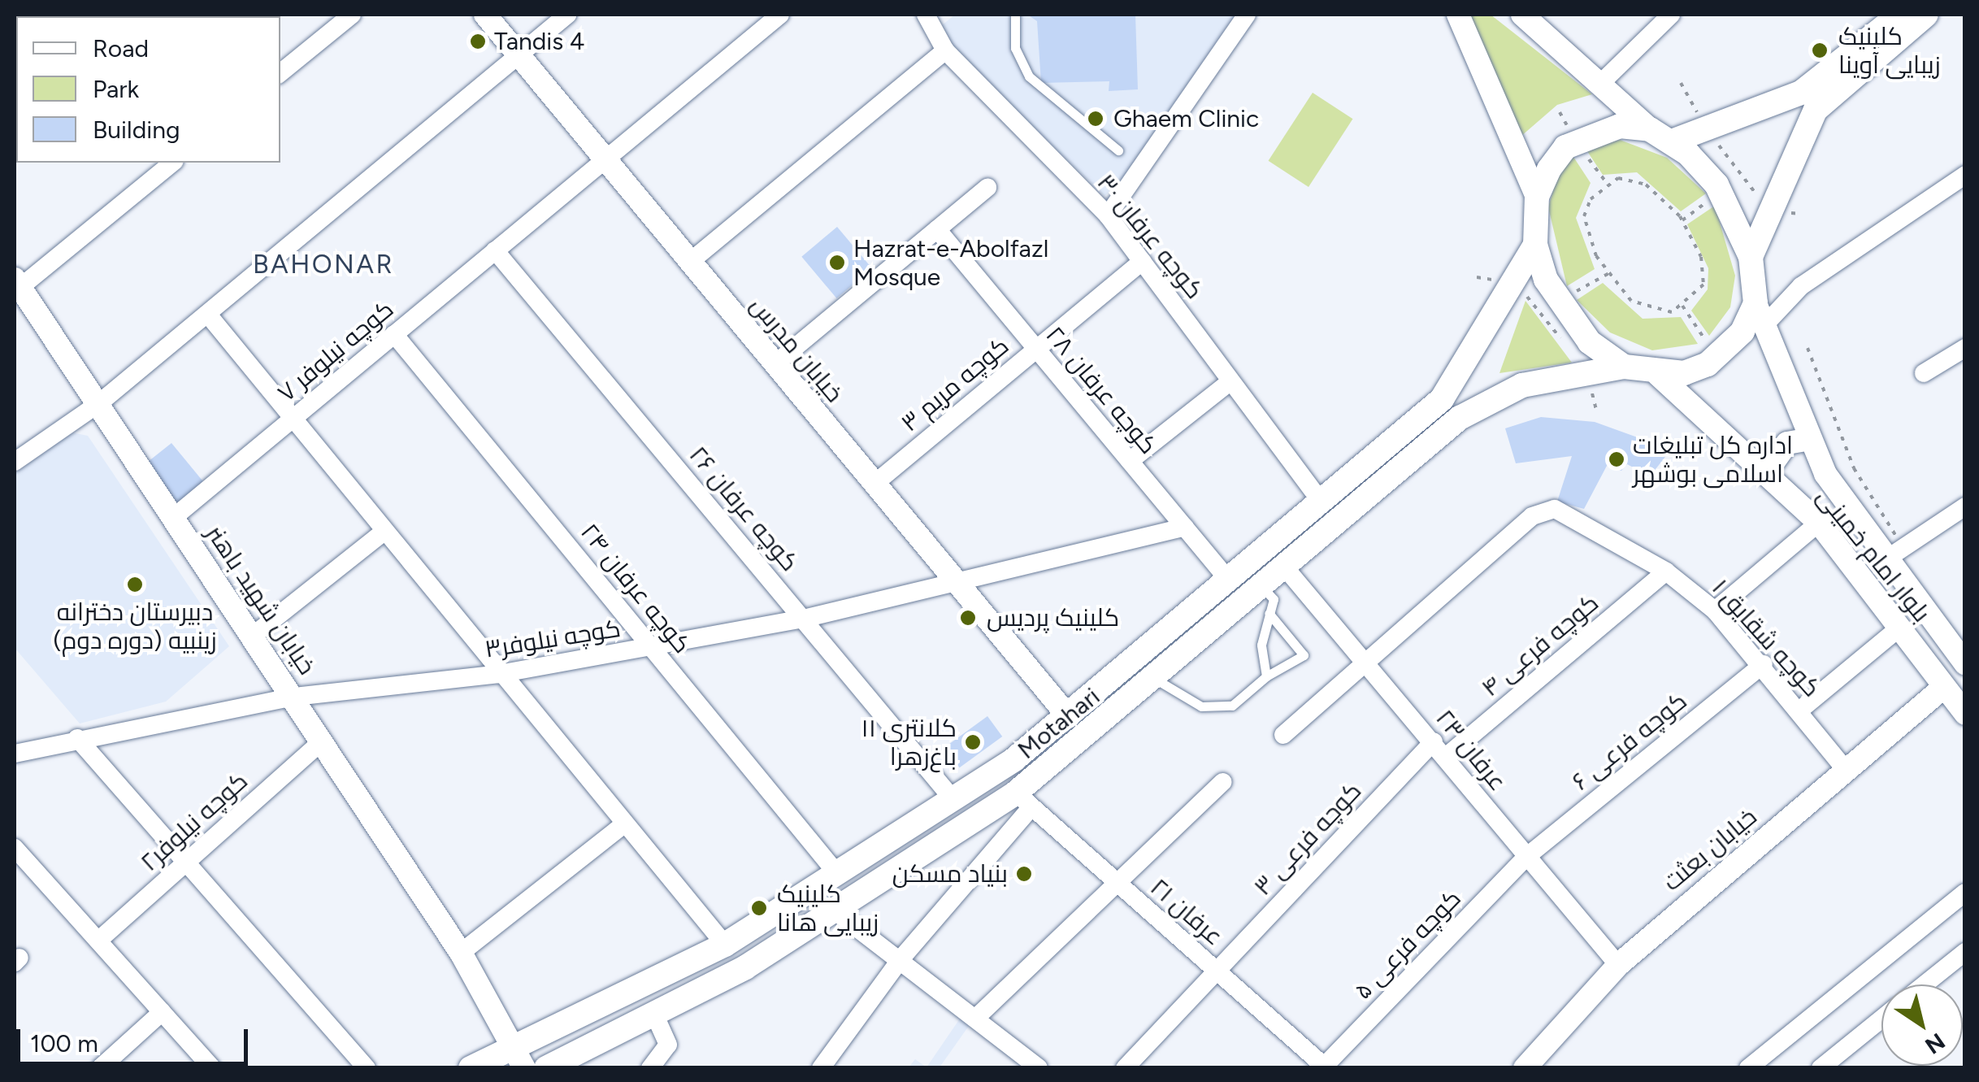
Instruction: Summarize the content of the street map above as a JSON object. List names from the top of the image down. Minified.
{"streets":{"main road":["Motahari"],"street":["کوچه عرفان ۳۰","خیابان مدرس","کوچه نیلوفر ۷","کوچه مریم ۳","کوچه عرفان ۲۸","کوچه عرفان ۲۶","بلوار امام خمینی","کوچه عرفان ۲۴","خیابان شهید باهنر","کوچه شقایق ۱","کوچه نیلوفر۳","کوچه فرعی ۴","کوچه فرعی ۶","عرفان ۲۳","کوچه نیلوفر۲","کوچه فرعی ۳","خیابان بعثت","عرفان ۲۱","کوچه فرعی ۵"]},"crossings":[["کوچه عرفان ۳۰","کوچه مریم ۳"],["کوچه عرفان ۳۰","Motahari"],["خیابان مدرس","کوچه نیلوفر ۷"],["خیابان مدرس","کوچه مریم ۳"],["خیابان مدرس","کوچه نیلوفر۳"],["خیابان مدرس","Motahari"],["کوچه نیلوفر ۷","کوچه عرفان ۲۶"],["کوچه نیلوفر ۷","کوچه عرفان ۲۴"],["کوچه نیلوفر ۷","خیابان شهید باهنر"],["کوچه مریم ۳","کوچه عرفان ۲۸"],["کوچه عرفان ۲۸","کوچه نیلوفر۳"],["کوچه عرفان ۲۸","Motahari"],["کوچه عرفان ۲۶","کوچه نیلوفر۳"],["کوچه عرفان ۲۶","Motahari"],["بلوار امام خمینی","خیابان بعثت"],["کوچه عرفان ۲۴","کوچه نیلوفر۳"],["کوچه عرفان ۲۴","Motahari"],["خیابان شهید باهنر","کوچه نیلوفر۳"],["خیابان شهید باهنر","Motahari"],["خیابان شهید باهنر","کوچه نیلوفر۲"],["کوچه شقایق ۱","کوچه فرعی ۴"],["کوچه شقایق ۱","کوچه فرعی ۶"],["کوچه شقایق ۱","عرفان ۲۳"],["کوچه شقایق ۱","خیابان بعثت"],["کوچه فرعی ۴","عرفان ۲۳"],["کوچه فرعی ۴","کوچه فرعی ۳"],["Motahari","عرفان ۲۳"],["Motahari","عرفان ۲۱"],["کوچه فرعی ۶","عرفان ۲۳"],["کوچه فرعی ۶","کوچه فرعی ۵"],["عرفان ۲۳","کوچه فرعی ۳"],["عرفان ۲۳","خیابان بعثت"],["عرفان ۲۳","کوچه فرعی ۵"],["کوچه فرعی ۳","عرفان ۲۱"],["عرفان ۲۱","کوچه فرعی ۵"]],"districts":["BAHONAR"],"places":["Tandis 4","کلینیک زیبایی آوینا","Ghaem Clinic","Hazrat-e-Abolfazl Mosque","اداره کل تبلیغات اسلامی بوشهر","دبیرستان دخترانه زینبیه (دوره دوم)","کلینیک پردیس","کلانتری ۱۱ باغ‌زهرا","بنیاد مسکن","کلینیک زیبایی هانا"],"legend":["Road","Park","Building"],"scale_bar":"100 m","north":"bottom right"}
